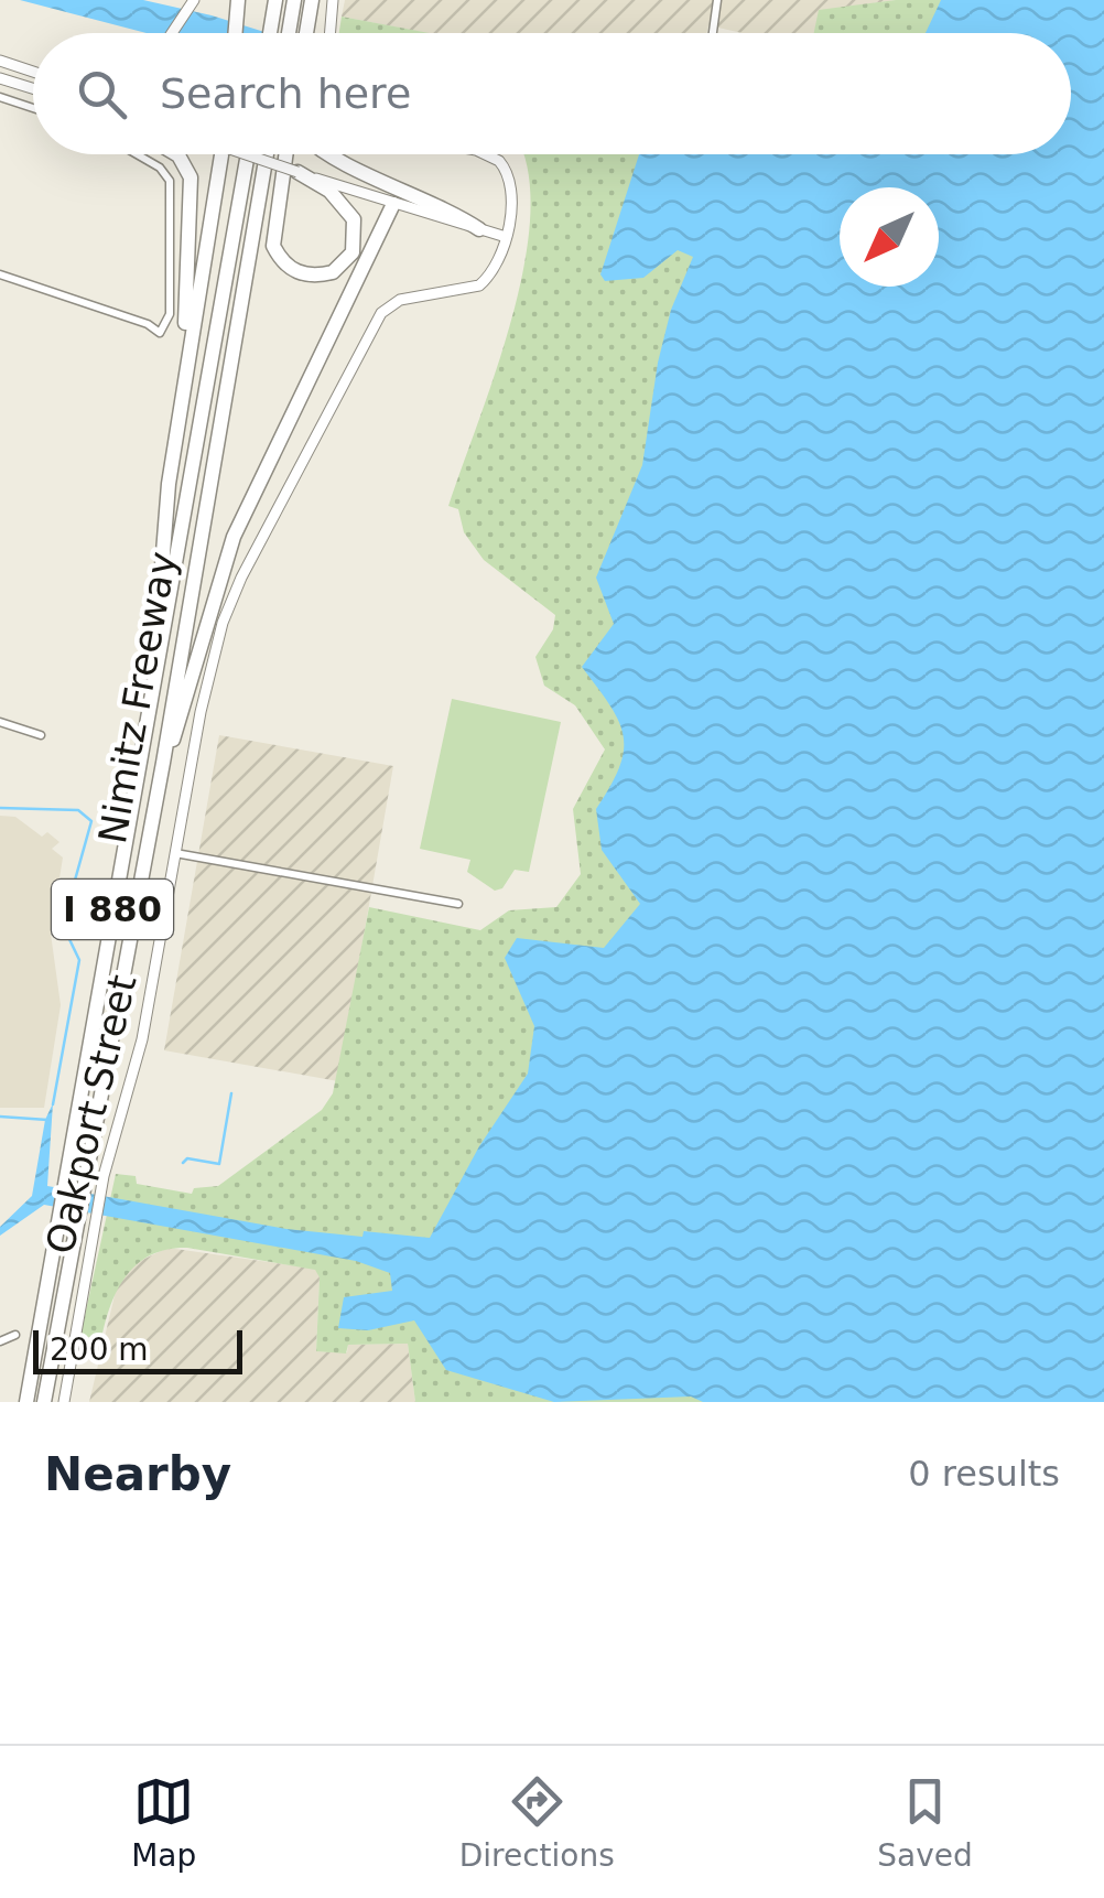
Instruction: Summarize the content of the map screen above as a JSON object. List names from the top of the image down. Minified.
{"streets":{"highway":["Nimitz Freeway","I 880"],"main road":["Oakport Street"]},"scale_bar":"200 m","north":"bottom left","page":{"search":"Search here","scale":"200 m","heading":["Nearby","0 results"],"nav":["Map","Directions","Saved"]}}
